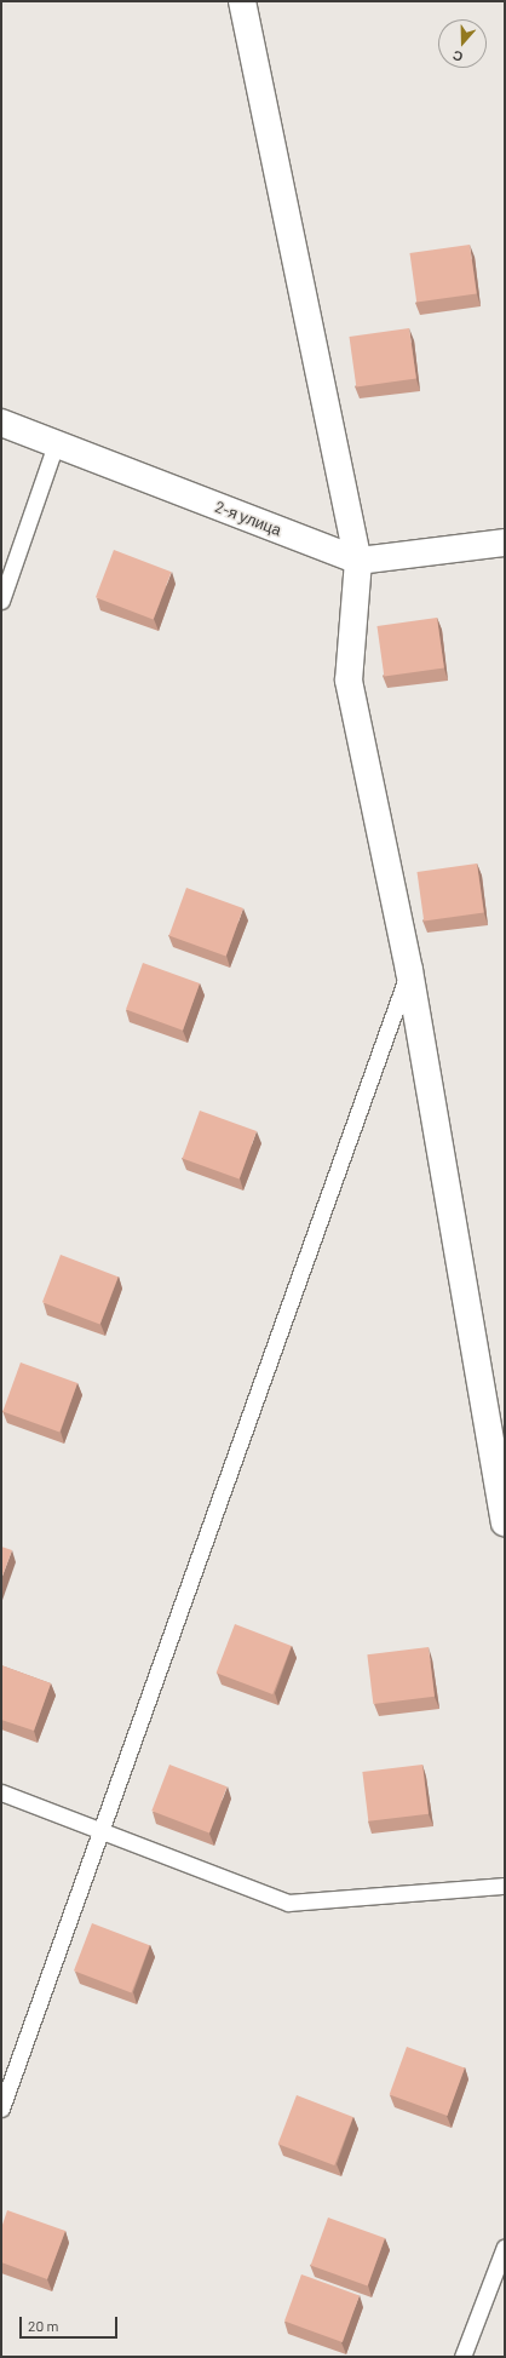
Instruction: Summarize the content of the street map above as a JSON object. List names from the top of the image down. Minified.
{"streets":{"street":["2-я улица"]},"scale_bar":"20 m","north":"bottom"}
